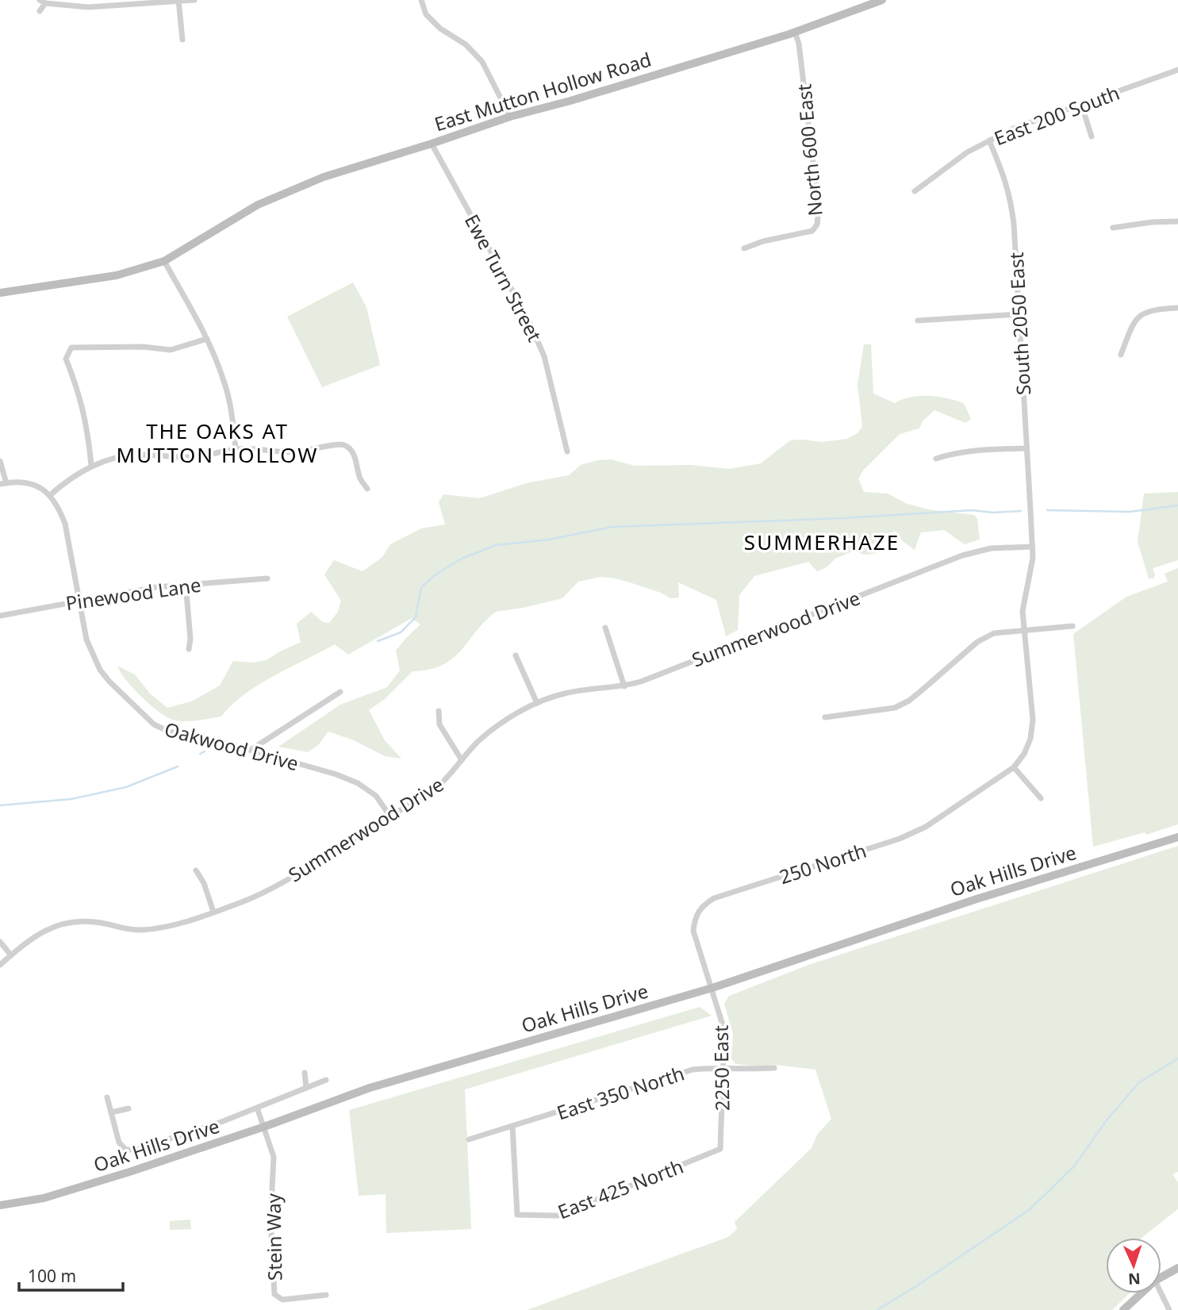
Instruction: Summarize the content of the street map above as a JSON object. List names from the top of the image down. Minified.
{"streets":{"main road":["East Mutton Hollow Road","Oak Hills Drive"],"street":["East 200 South","North 600 East","Ewe Turn Street","South 2050 East","Pinewood Lane","Summerwood Drive","Oakwood Drive","250 North","2250 East","East 350 North","East 425 North","Stein Way"]},"crossings":[["East Mutton Hollow Road","North 600 East"],["East Mutton Hollow Road","Ewe Turn Street"],["East 200 South","South 2050 East"],["South 2050 East","Summerwood Drive"],["South 2050 East","250 North"],["Pinewood Lane","Oakwood Drive"],["Summerwood Drive","Oakwood Drive"],["250 North","Oak Hills Drive"],["250 North","2250 East"],["Oak Hills Drive","2250 East"],["Oak Hills Drive","Stein Way"],["2250 East","East 350 North"],["2250 East","East 425 North"],["East 350 North","East 425 North"]],"districts":["THE OAKS AT MUTTON HOLLOW","SUMMERHAZE"],"scale_bar":"100 m","north":"bottom"}
